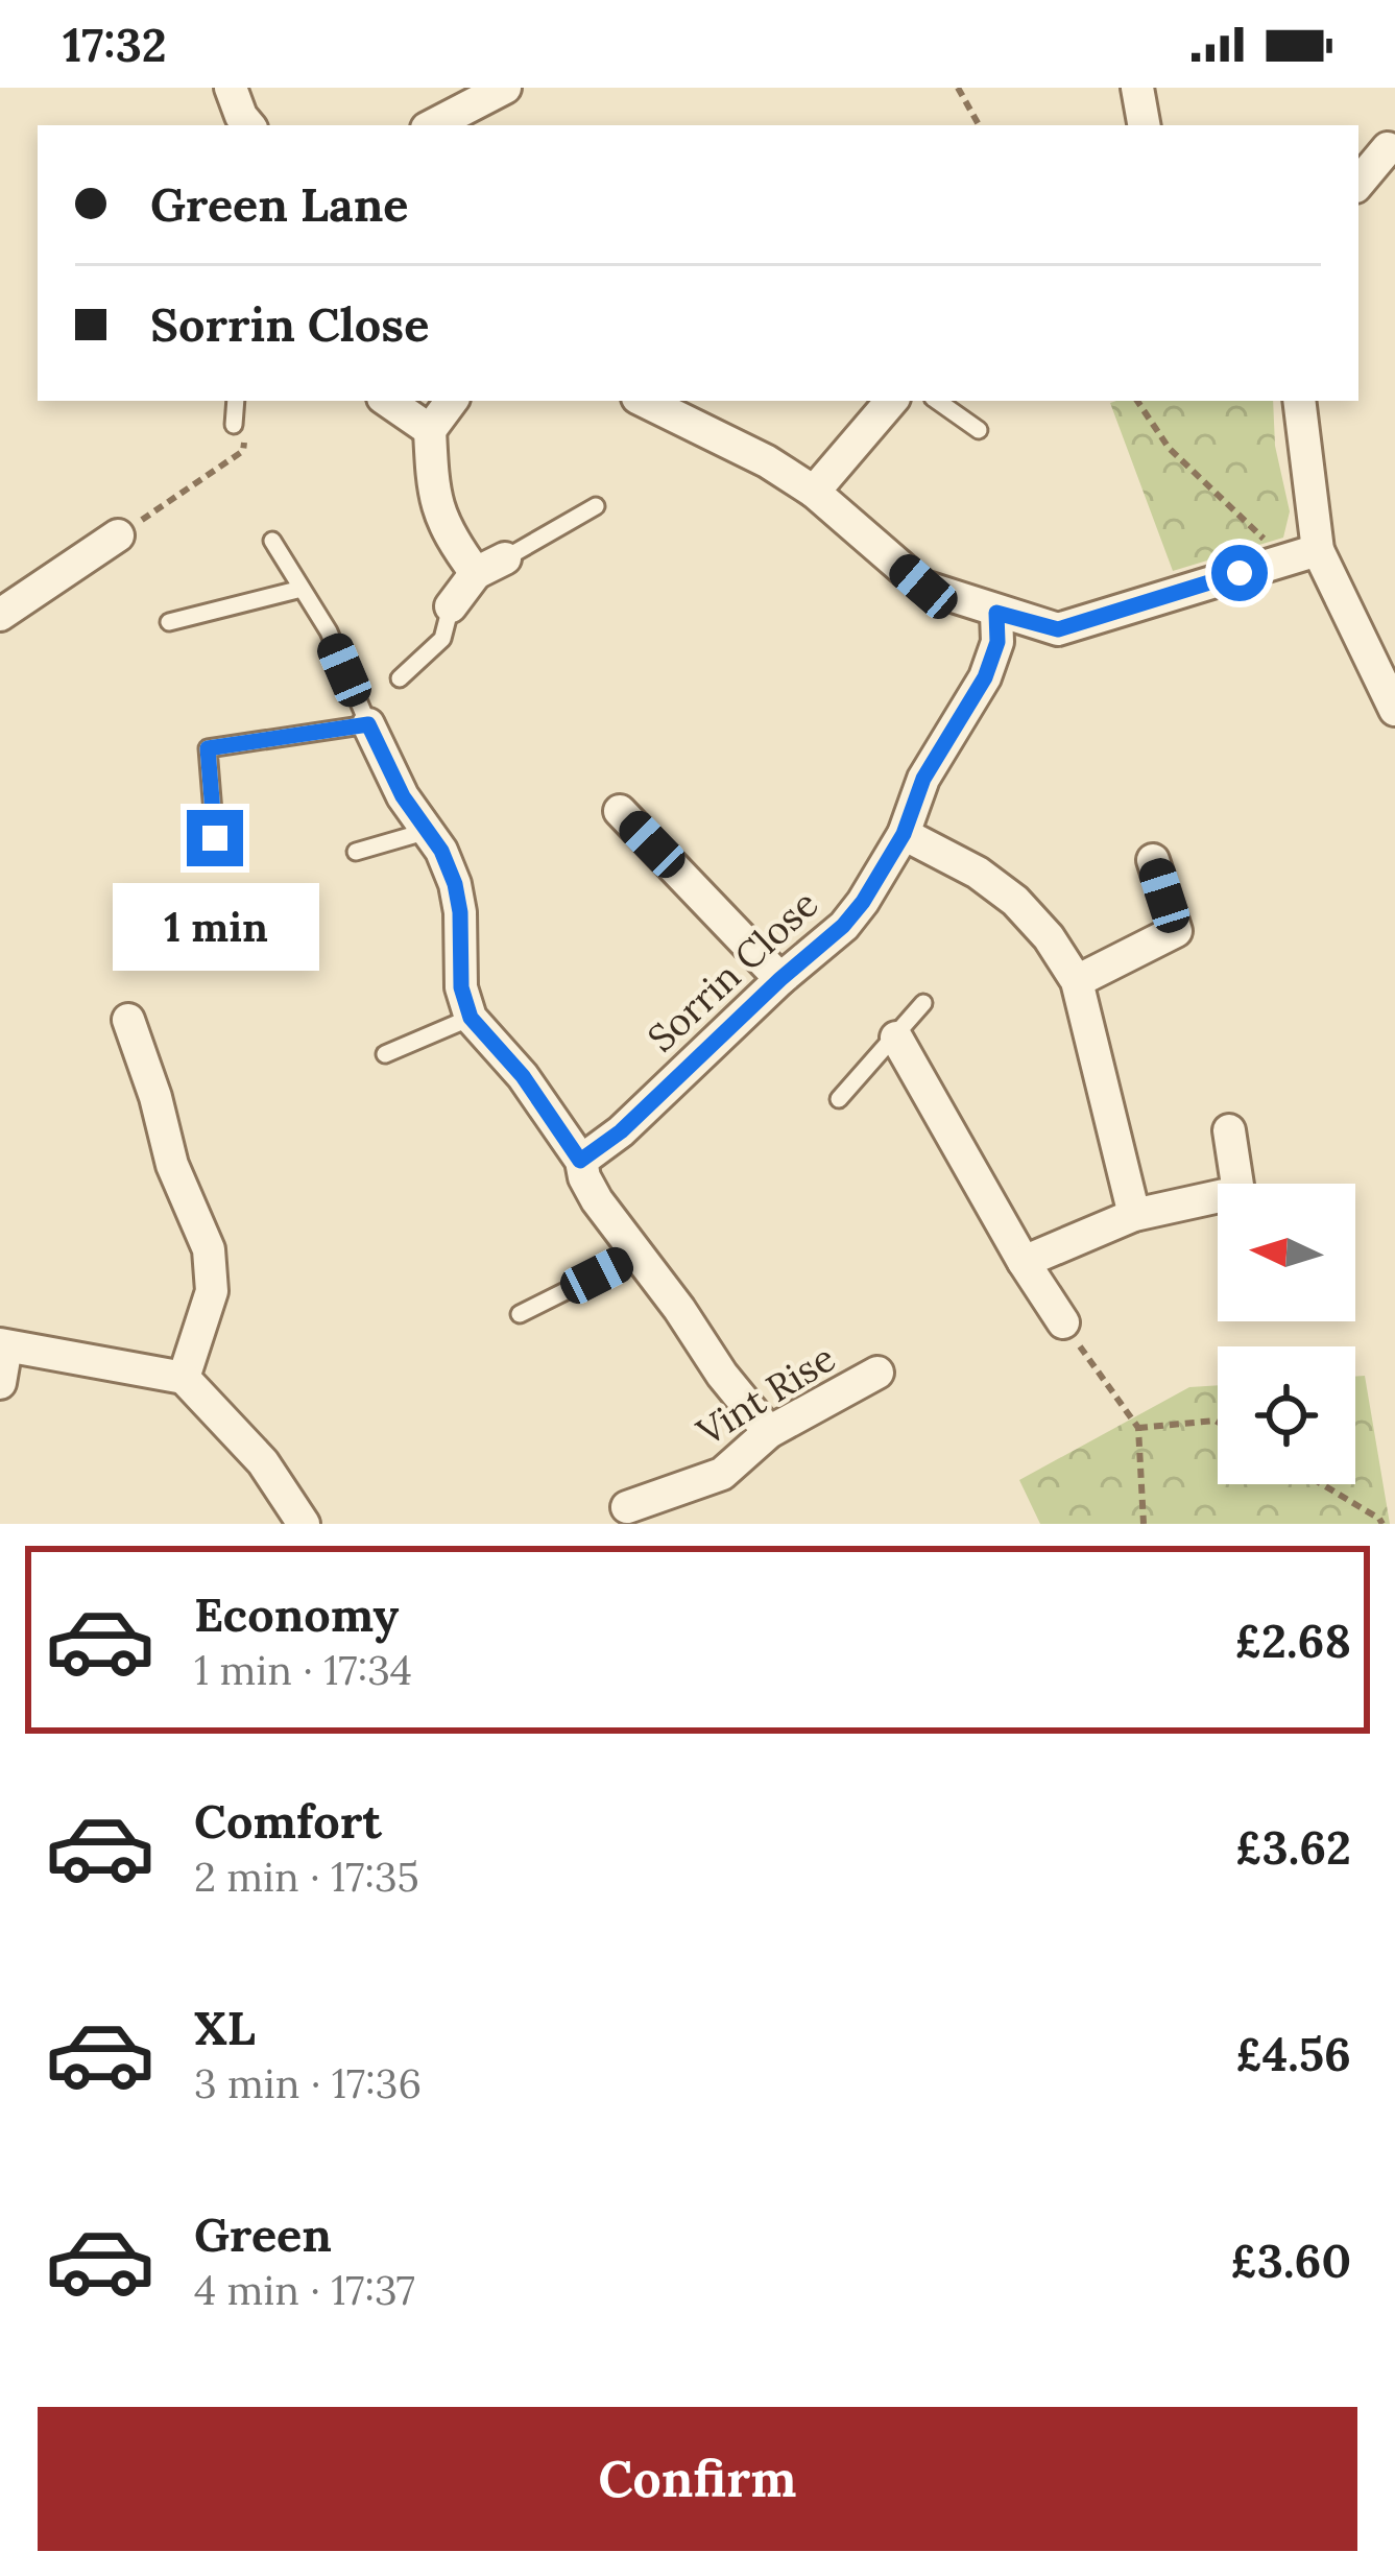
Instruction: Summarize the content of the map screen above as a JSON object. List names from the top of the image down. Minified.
{"streets":{"street":["Sorrin Close","Vint Rise"]},"north":"left","page":{"status":"17:32","banner":["Green Lane","Sorrin Close"],"bubble":"1 min","list":[{"name":"Economy","note":"1 min · 17:34","value":"£2.68"},{"name":"Comfort","note":"2 min · 17:35","value":"£3.62"},{"name":"XL","note":"3 min · 17:36","value":"£4.56"},{"name":"Green","note":"4 min · 17:37","value":"£3.60"}],"buttons":"Confirm"}}
